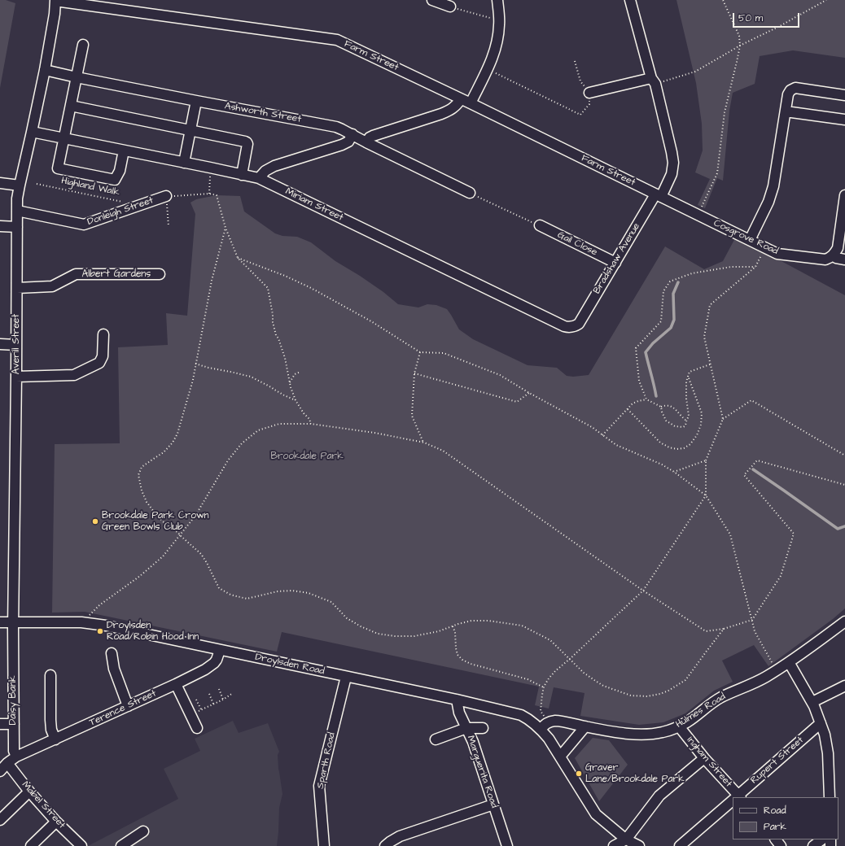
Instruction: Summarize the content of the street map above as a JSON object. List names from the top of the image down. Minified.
{"streets":{"street":["Farm Street","Ashworth Street","Miriam Street","Donleigh Street","Cosgrove Road","Gail Close","Bradshaw Avenue","Albert Gardens","Averill Street","Droylsden Road","Daisy Bank","Terence Street","Hulmes Road","Sparth Road","Rupert Street","Ingham Street","Marguerita Road","Mabel Street"],"path":["Highland Walk"]},"crossings":[["Farm Street","Cosgrove Road"],["Farm Street","Bradshaw Avenue"],["Farm Street","Averill Street"],["Ashworth Street","Averill Street"],["Miriam Street","Bradshaw Avenue"],["Miriam Street","Averill Street"],["Donleigh Street","Averill Street"],["Cosgrove Road","Bradshaw Avenue"],["Gail Close","Bradshaw Avenue"],["Albert Gardens","Averill Street"],["Averill Street","Droylsden Road"],["Averill Street","Daisy Bank"],["Droylsden Road","Daisy Bank"],["Droylsden Road","Terence Street"],["Droylsden Road","Hulmes Road"],["Droylsden Road","Sparth Road"],["Droylsden Road","Marguerita Road"],["Daisy Bank","Terence Street"],["Hulmes Road","Ingham Street"],["Rupert Street","Ingham Street"]],"parks":["Brookdale Park"],"places":["Brookdale Park Crown Green Bowls Club","Droylsden Road/Robin Hood Inn","Graver Lane/Brookdale Park"],"legend":["Road","Park"],"scale_bar":"50 m"}
